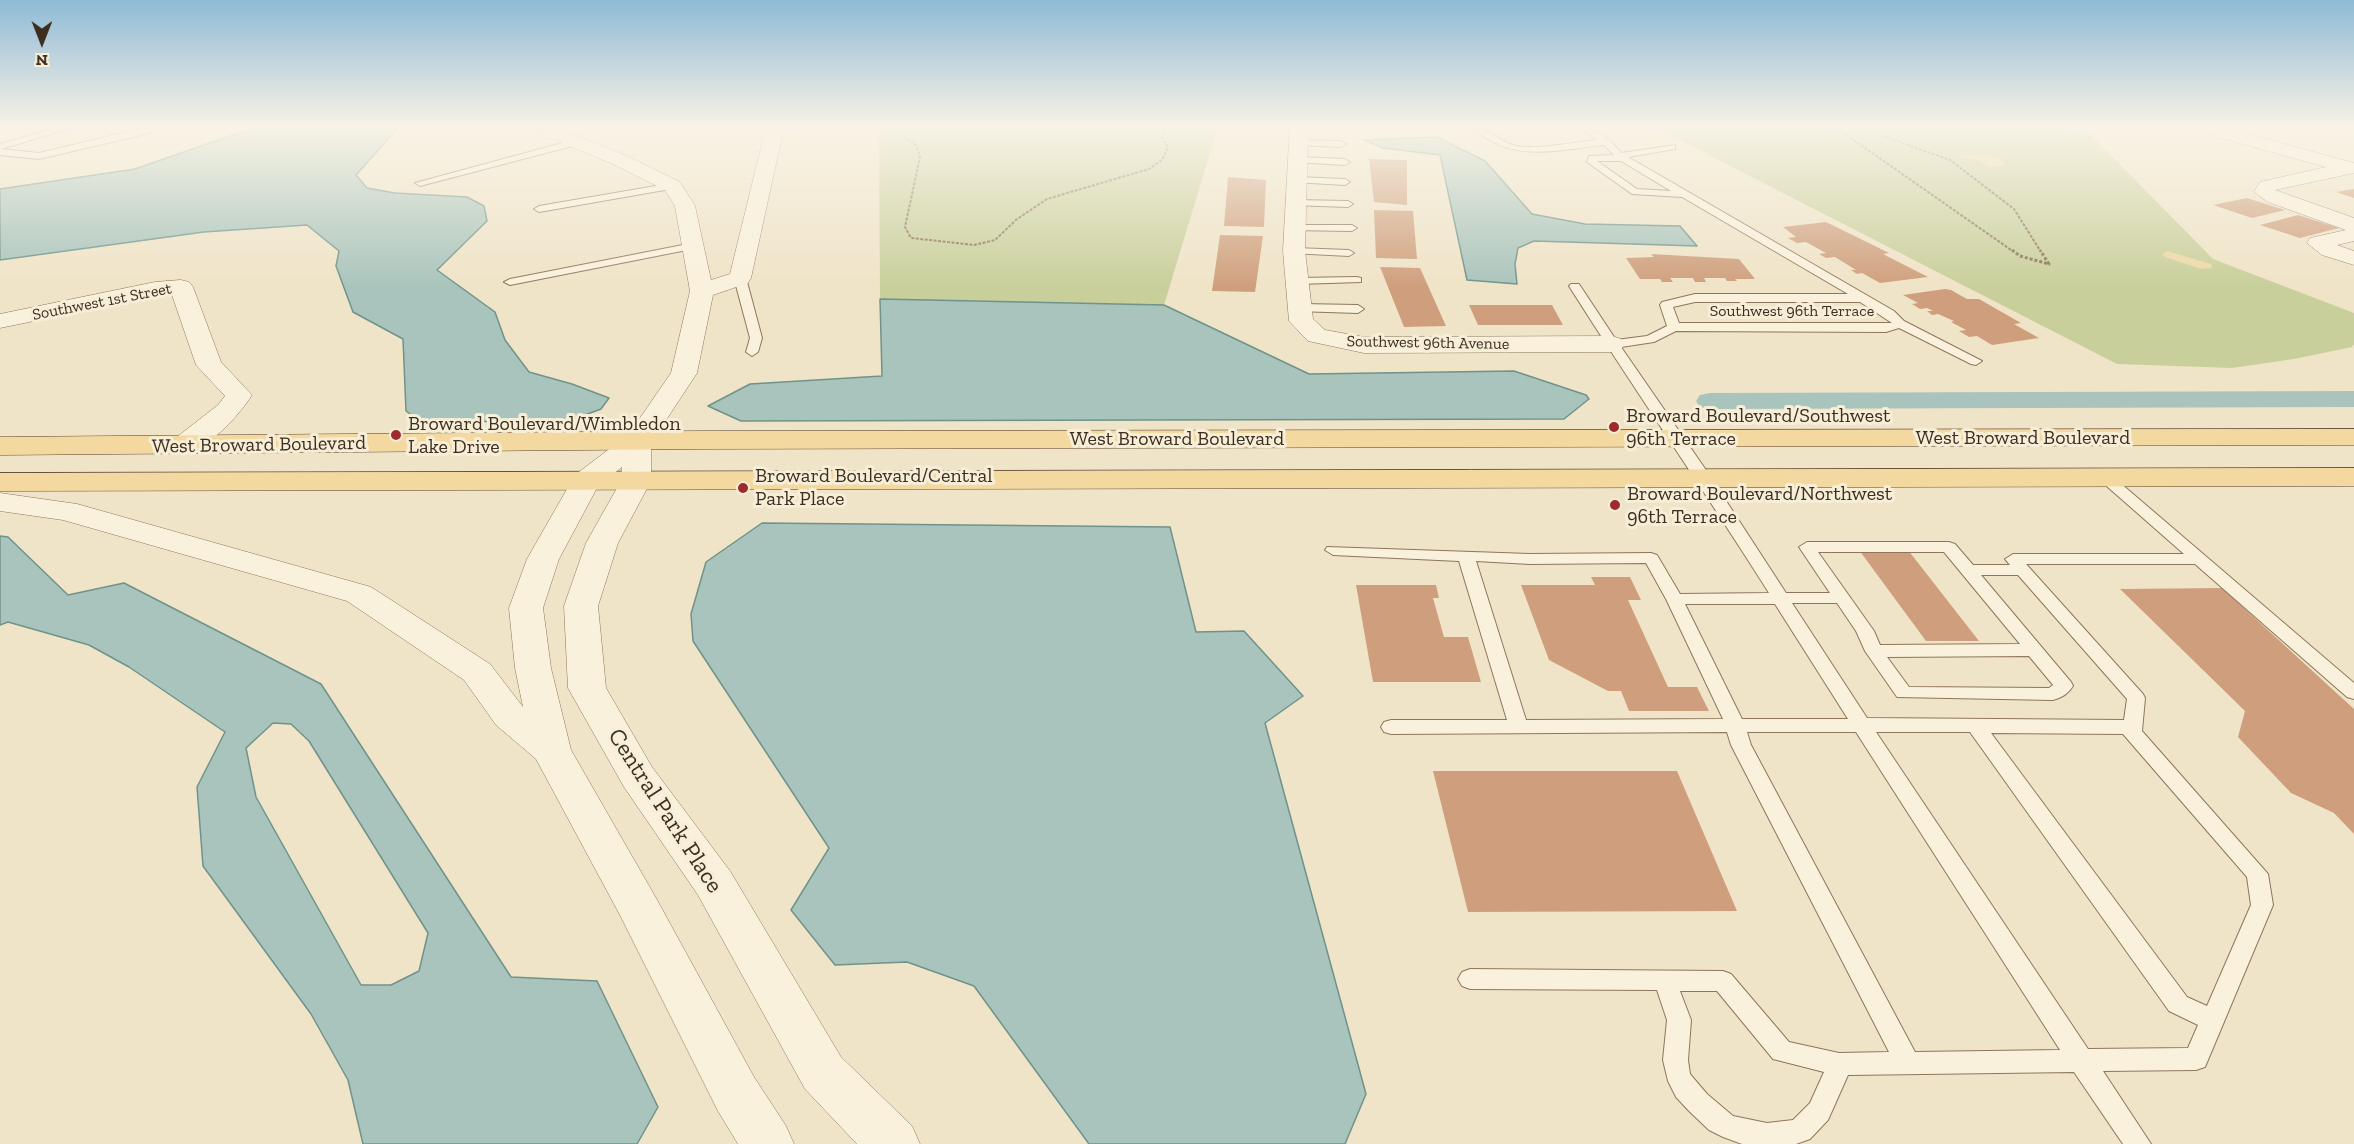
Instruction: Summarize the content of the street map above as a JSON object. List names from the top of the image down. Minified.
{"streets":{"main road":["West Broward Boulevard"],"street":["Southwest 1st Street","Southwest 96th Avenue","Central Park Place"],"lane":["Southwest 96th Terrace"]},"crossings":[["Southwest 1st Street","West Broward Boulevard"],["Southwest 96th Terrace","Southwest 96th Avenue"],["West Broward Boulevard","Central Park Place"]],"places":["Broward Boulevard/Southwest 96th Terrace","Broward Boulevard/Wimbledon Lake Drive","Broward Boulevard/Central Park Place","Broward Boulevard/Northwest 96th Terrace"],"north":"bottom"}
